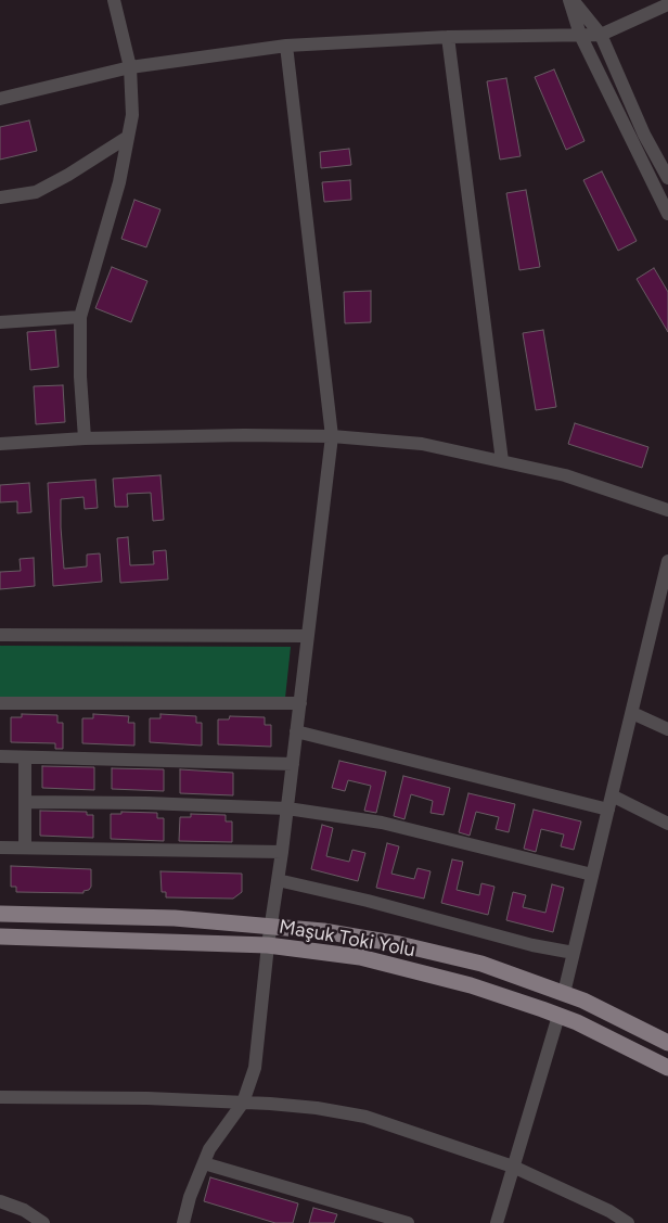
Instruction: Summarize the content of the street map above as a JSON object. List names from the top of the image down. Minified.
{"streets":{"main road":["Maşuk Toki Yolu"]}}
